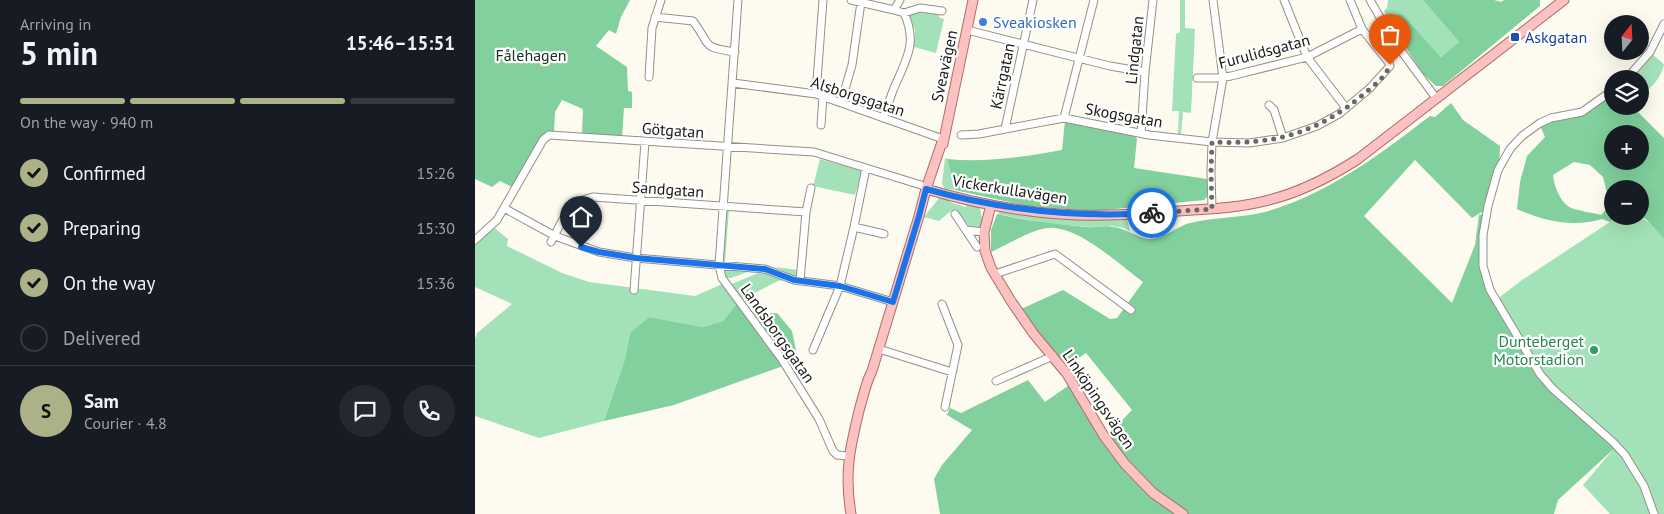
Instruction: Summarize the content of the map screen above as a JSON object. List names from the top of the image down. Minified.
{"streets":{"main road":["Sveavägen","Vickerkullavägen","Linköpingsvägen"],"street":["Lindgatan","Furulidsgatan","Kärrgatan","Alsborgsgatan","Skogsgatan","Götgatan","Sandgatan","Landsborgsgatan"]},"crossings":[["Lindgatan","Skogsgatan"],["Furulidsgatan","Skogsgatan"],["Sveavägen","Alsborgsgatan"],["Sveavägen","Götgatan"],["Sveavägen","Vickerkullavägen"],["Sveavägen","Landsborgsgatan"],["Kärrgatan","Skogsgatan"],["Alsborgsgatan","Landsborgsgatan"],["Götgatan","Vickerkullavägen"],["Götgatan","Landsborgsgatan"],["Sandgatan","Landsborgsgatan"],["Vickerkullavägen","Linköpingsvägen"]],"parks":["Fålehagen"],"places":{"other":["Sveakiosken","Dunteberget Motorstadion"],"transit":["Askgatan"]},"north":"top","page":{"heading":["5 min","Arriving in","15:46–15:51"],"panel":["Sam","Courier · 4.8"],"map_buttons":["+","−"],"bar":"On the way · 940 m","list":[["Confirmed","15:26"],["Preparing","15:30"],["On the way","15:36"],"Delivered"],"round":"S"}}
